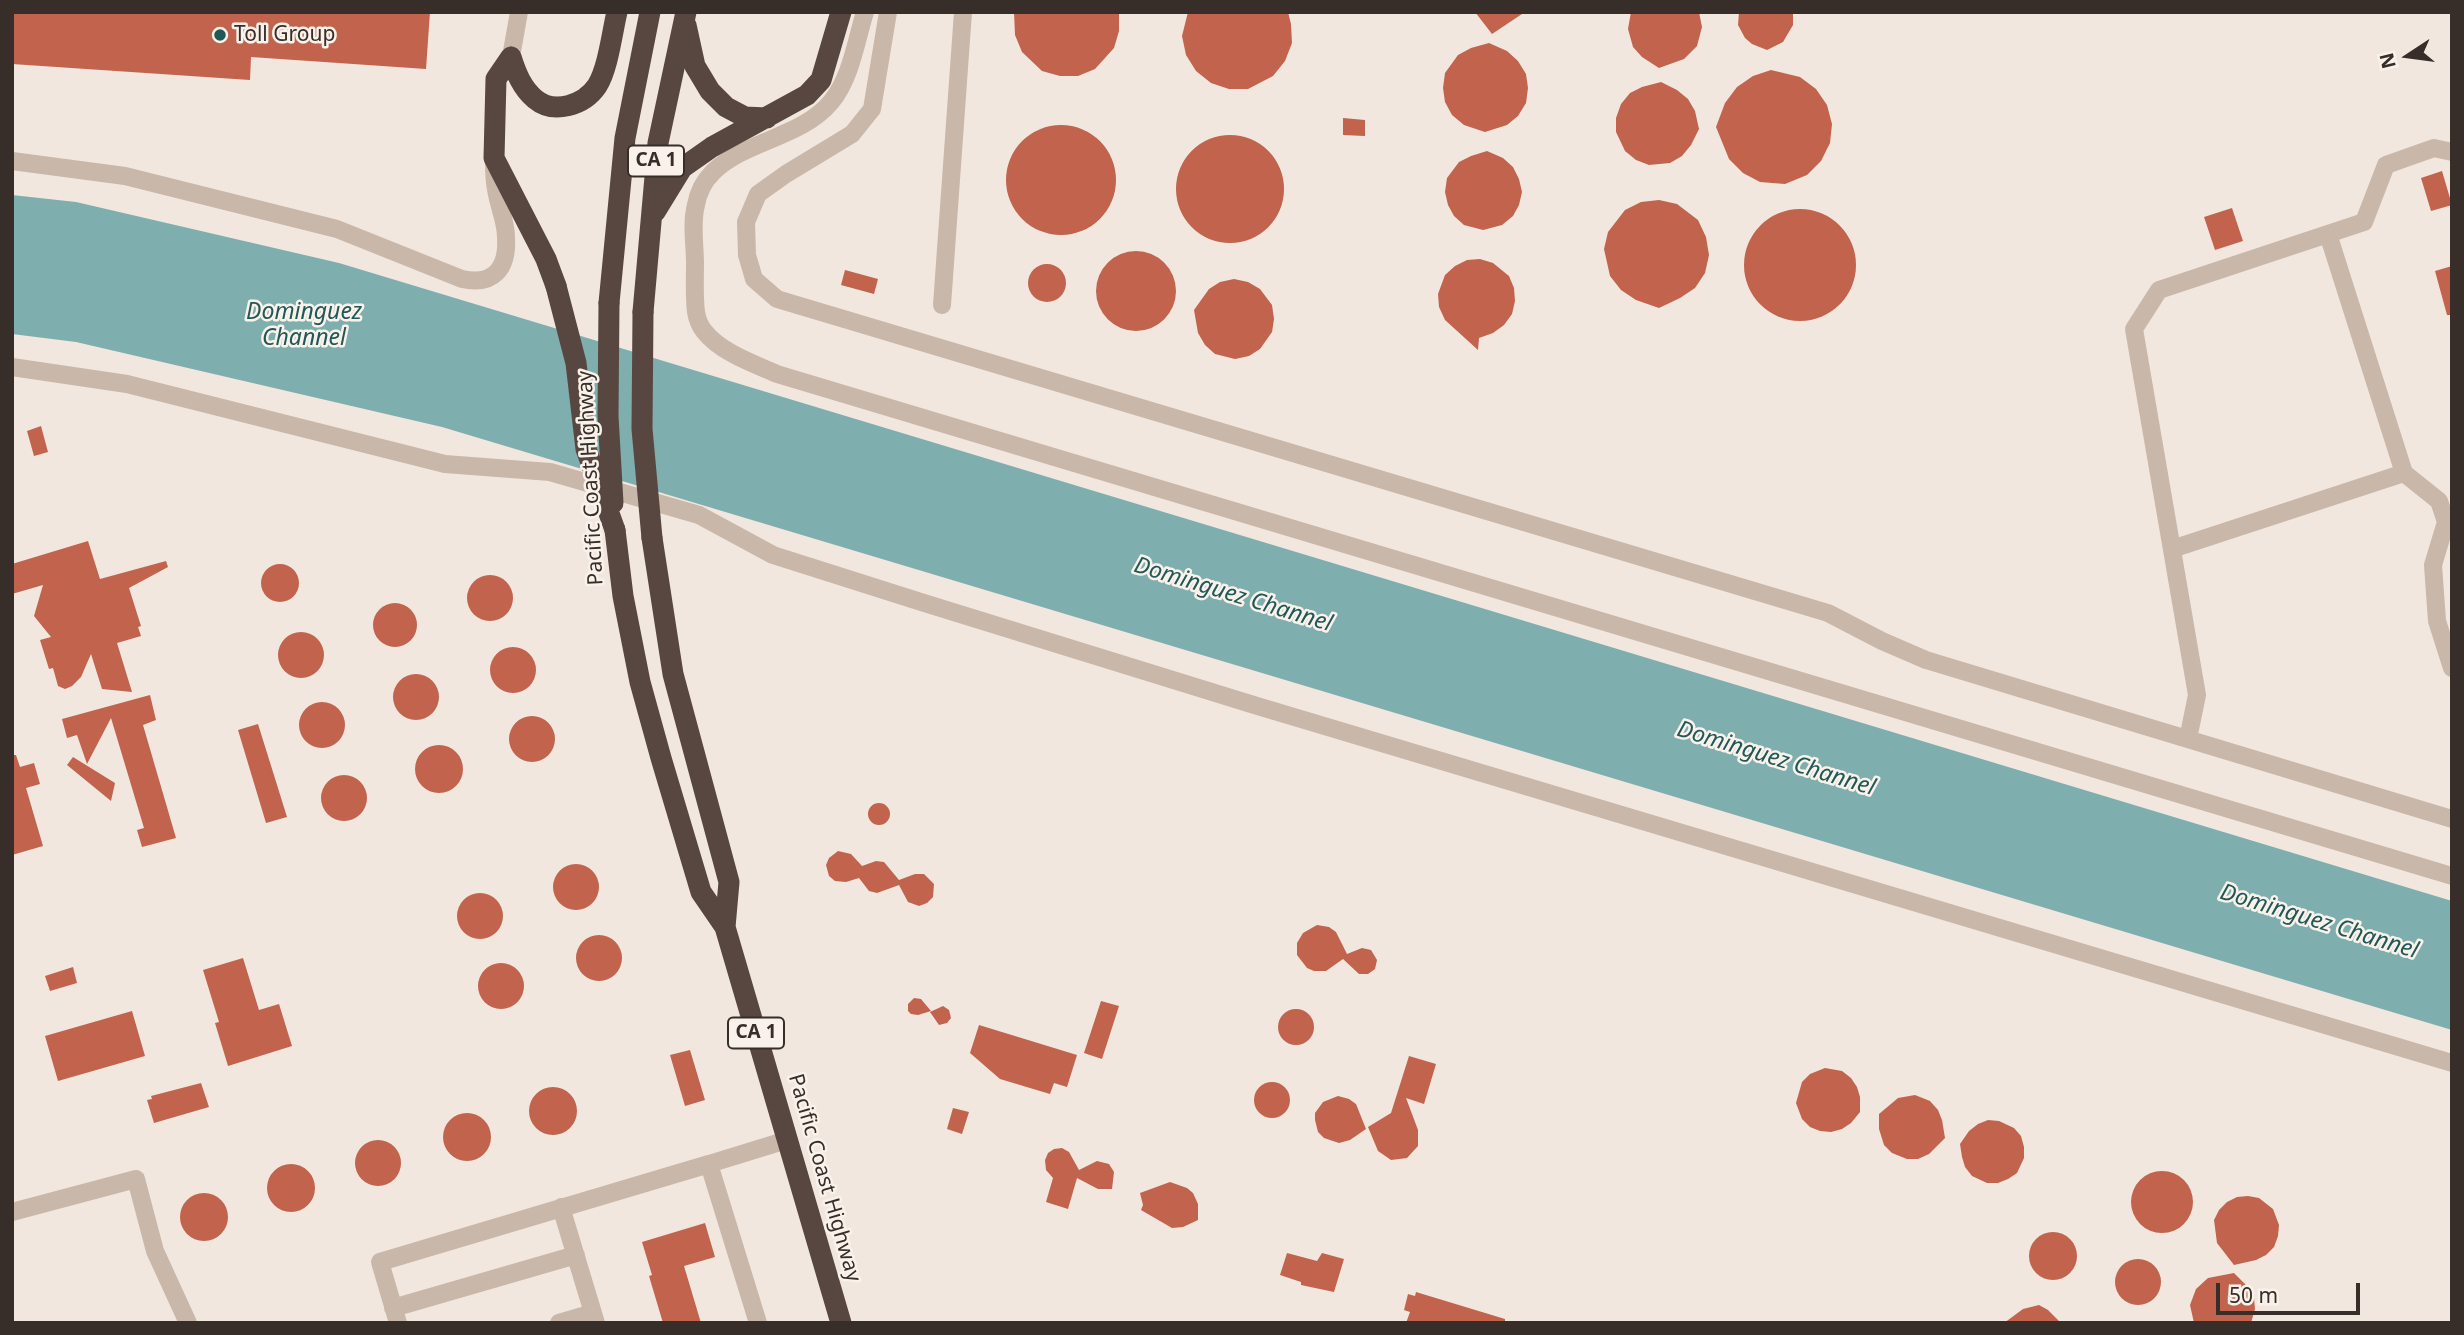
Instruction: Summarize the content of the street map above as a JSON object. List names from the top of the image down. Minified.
{"streets":{"highway":["CA 1","Pacific Coast Highway"]},"water":["Dominguez Channel"],"places":["Toll Group"],"scale_bar":"50 m","north":"left"}
